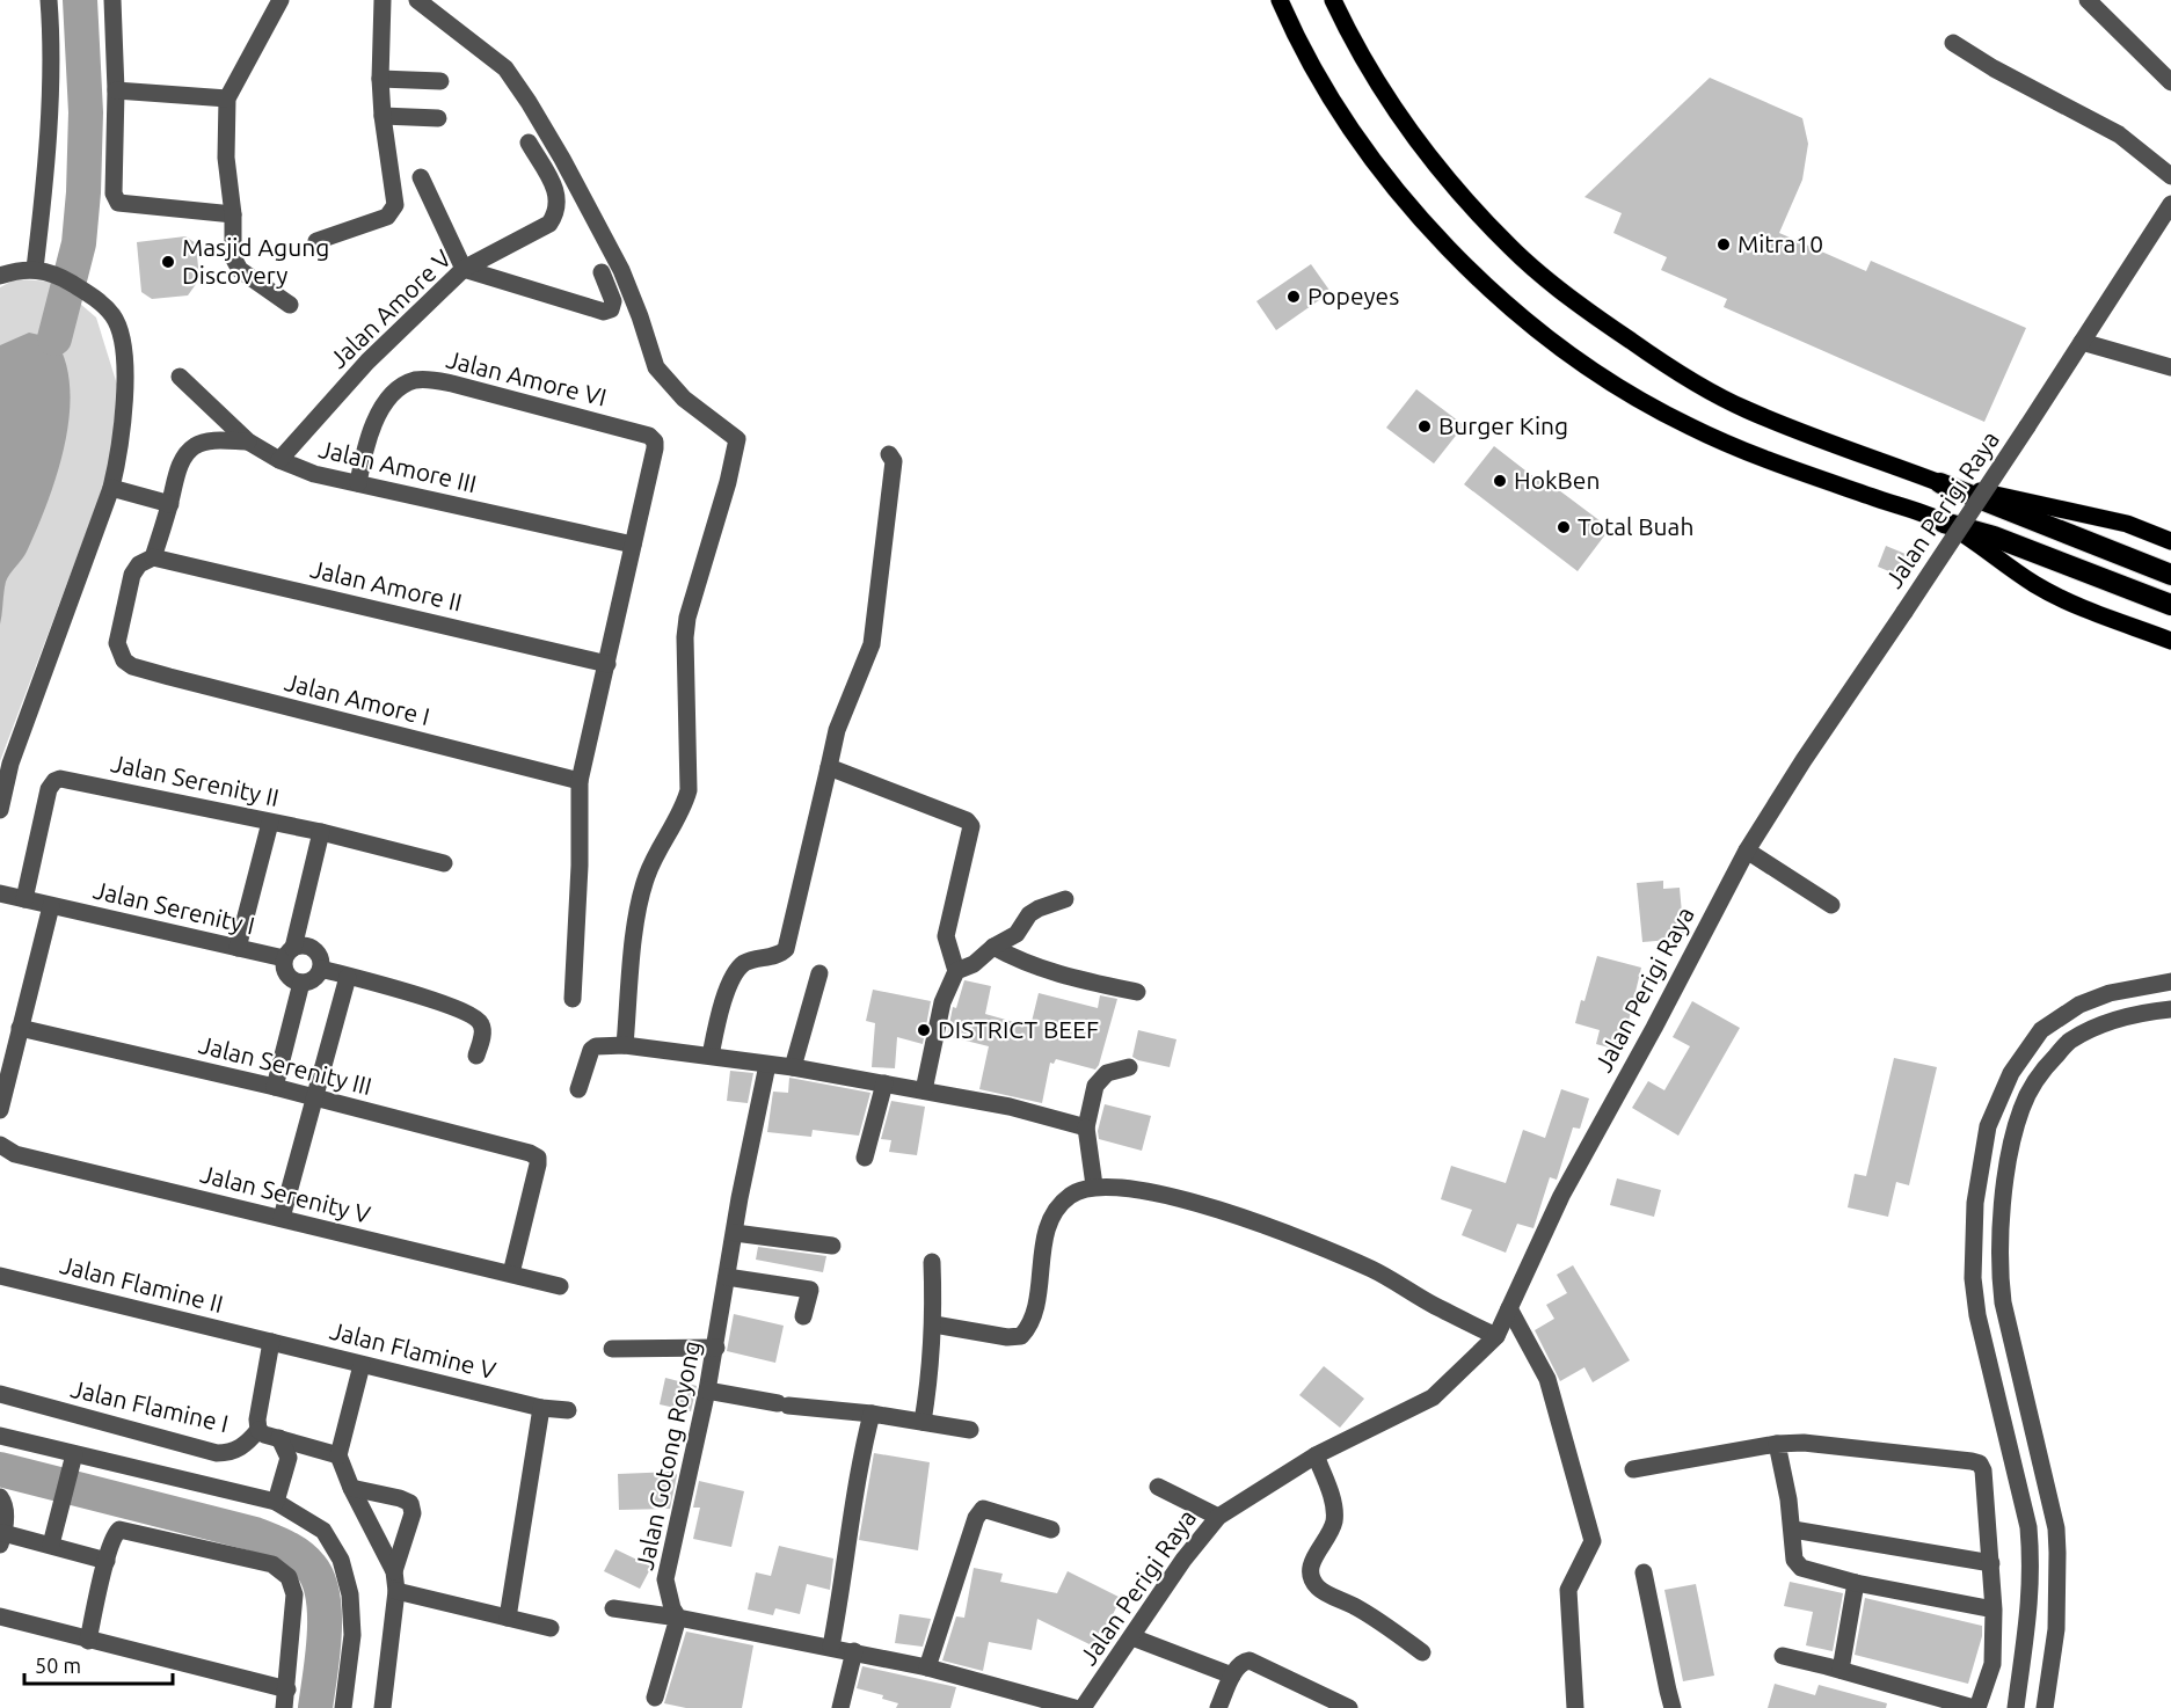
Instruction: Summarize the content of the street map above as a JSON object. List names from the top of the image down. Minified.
{"streets":{"street":["Jalan Amore V","Jalan Amore VI","Jalan Amore III","Jalan Perigi Raya","Jalan Amore II","Jalan Amore I","Jalan Serenity II","Jalan Serenity I","Jalan Serenity III","Jalan Serenity V","Jalan Flamine II","Jalan Flamine V","Jalan Flamine I","Jalan Gotong Royong"]},"crossings":[["Jalan Amore V","Jalan Amore III"],["Jalan Amore VI","Jalan Amore III"],["Jalan Amore II","Jalan Amore I"],["Jalan Serenity II","Jalan Serenity I"],["Jalan Serenity III","Jalan Serenity V"],["Jalan Flamine II","Jalan Flamine V"]],"places":["Mitra10","Masjid Agung Discovery","Popeyes","Burger King","HokBen","Total Buah","DISTRICT BEEF"],"scale_bar":"50 m"}
